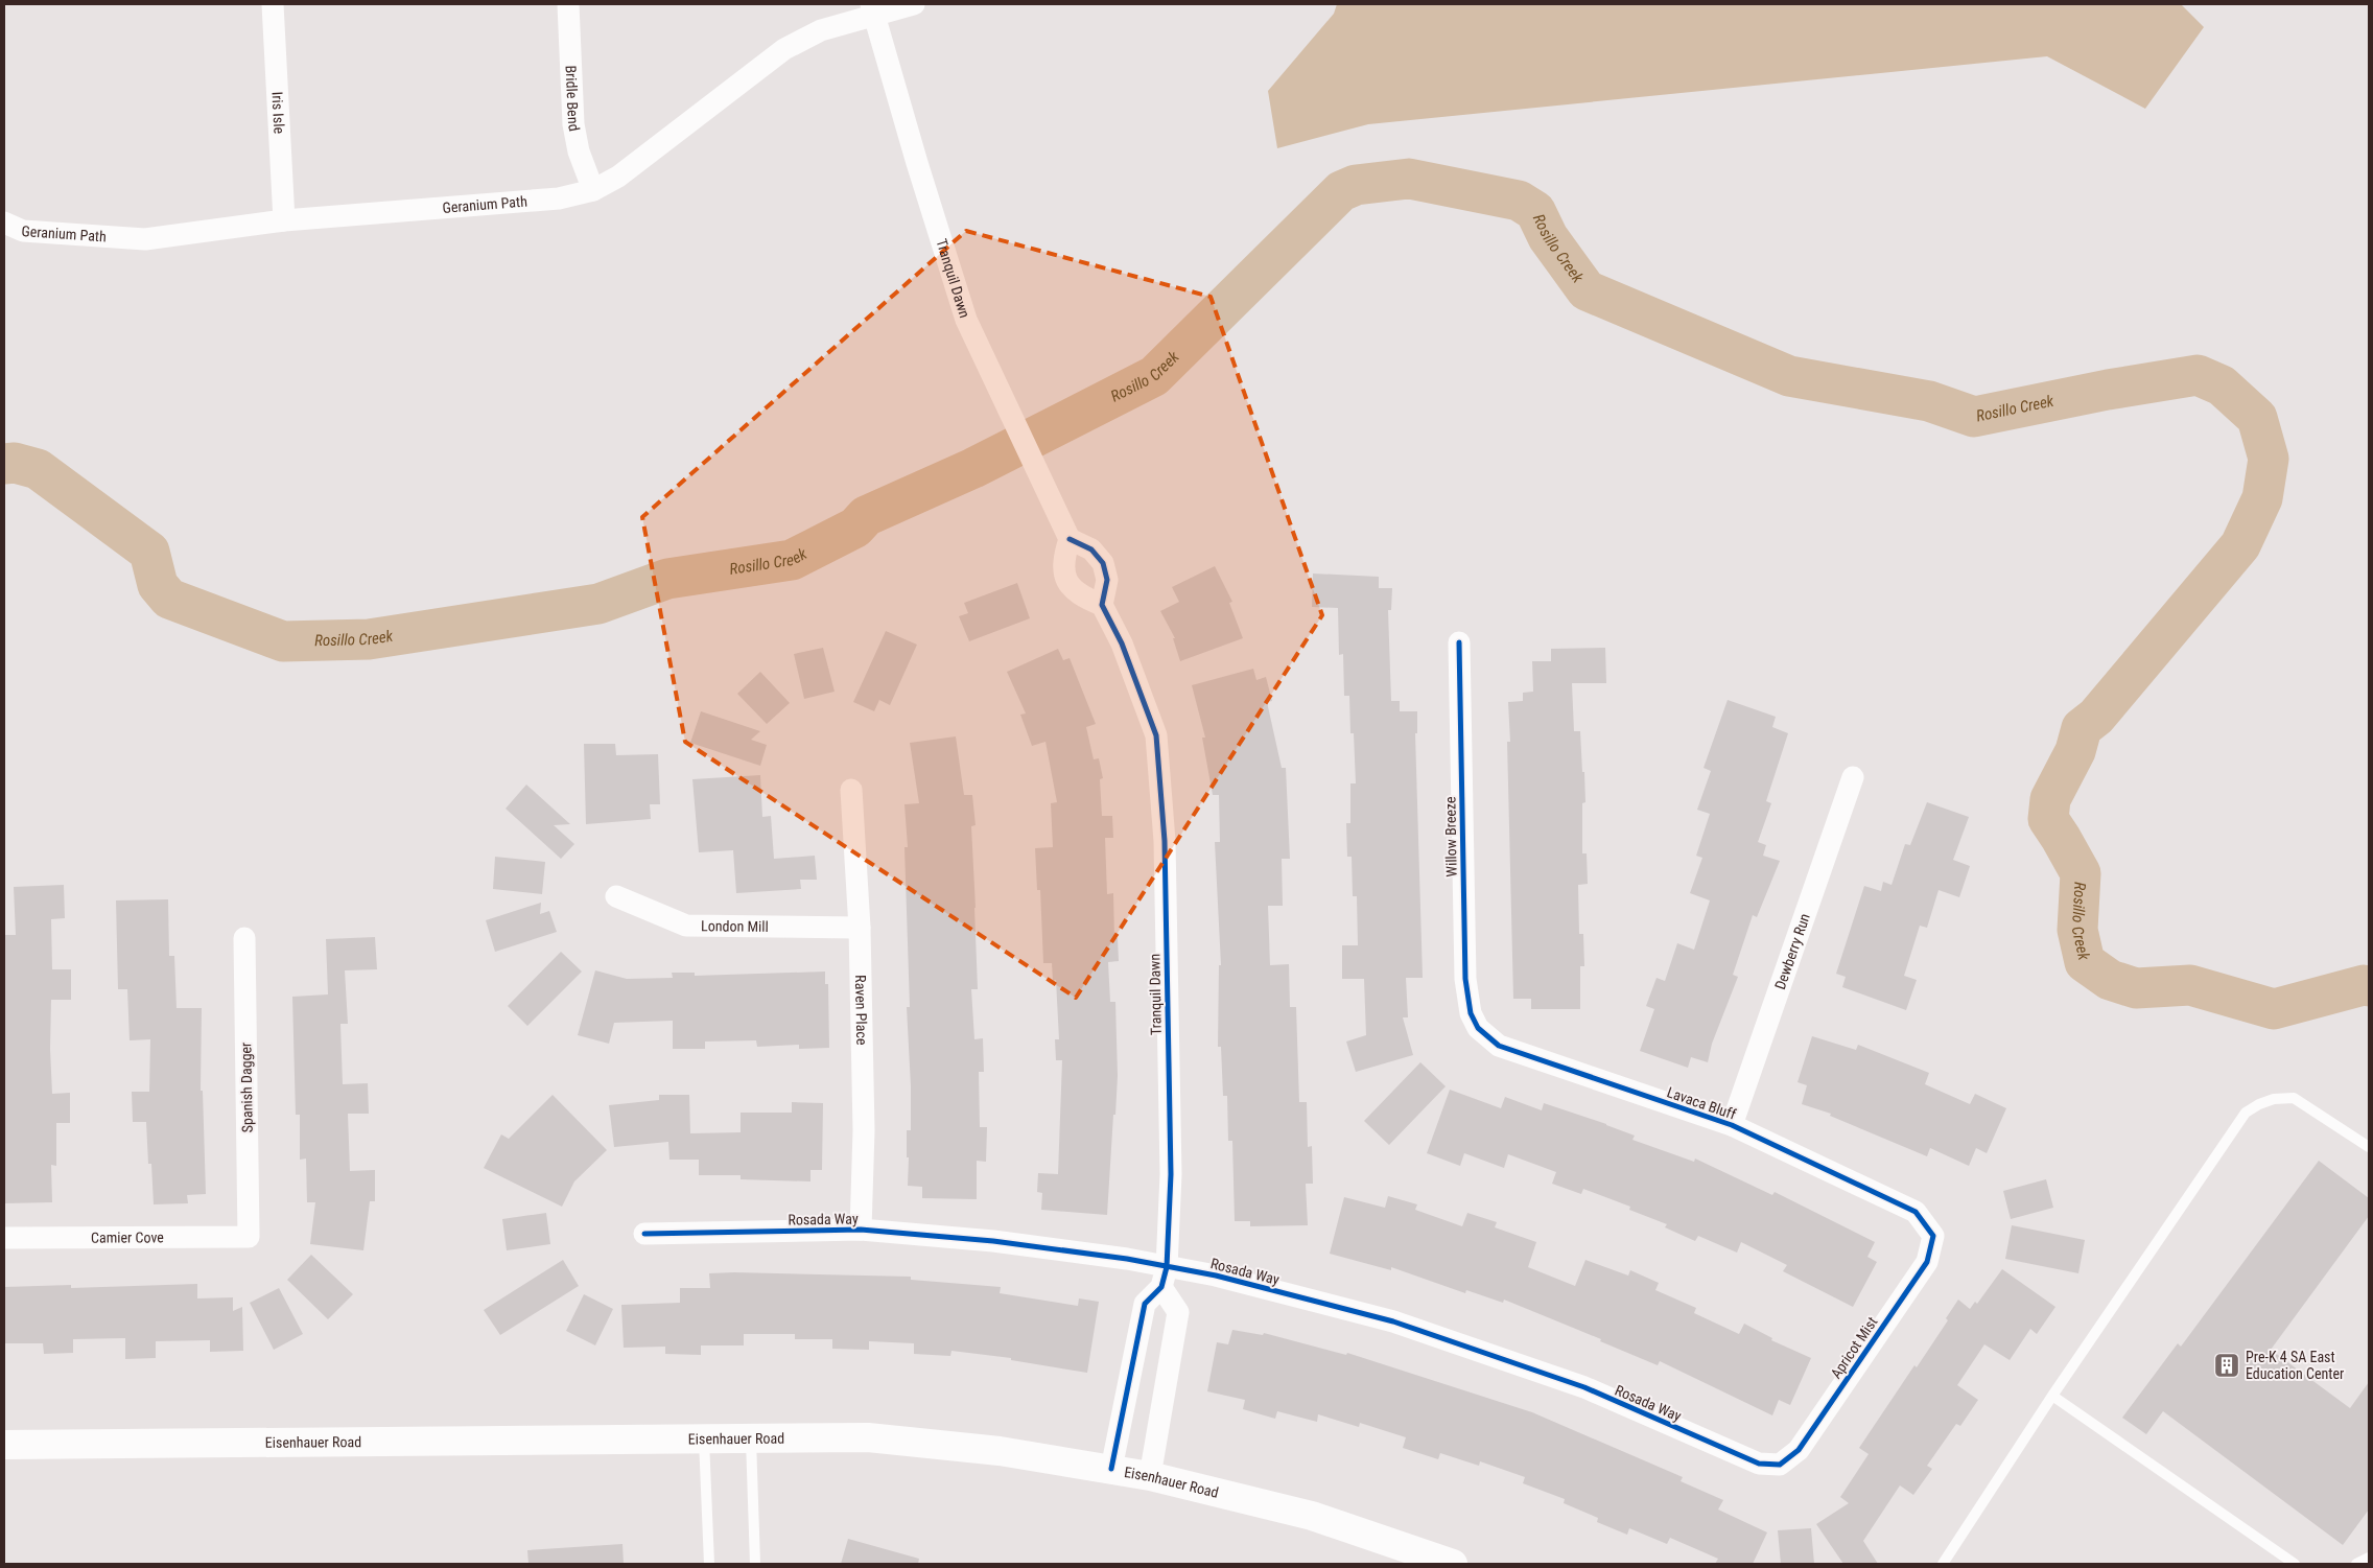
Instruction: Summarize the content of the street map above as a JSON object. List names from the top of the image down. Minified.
{"streets":{"main road":["Eisenhauer Road"],"street":["Bridle Bend","Iris Isle","Geranium Path","Tranquil Dawn","Willow Breeze","London Mill","Dewberry Run","Raven Place","Spanish Dagger","Lavaca Bluff","Rosada Way","Camier Cove","Apricot Mist"]},"crossings":[["Bridle Bend","Geranium Path"],["Iris Isle","Geranium Path"],["Geranium Path","Tranquil Dawn"],["Tranquil Dawn","Rosada Way"],["Willow Breeze","Lavaca Bluff"],["London Mill","Raven Place"],["Dewberry Run","Lavaca Bluff"],["Raven Place","Rosada Way"],["Spanish Dagger","Camier Cove"],["Lavaca Bluff","Apricot Mist"],["Rosada Way","Apricot Mist"]],"water":["Rosillo Creek"],"places":{"building":["Pre-K 4 SA East Education Center"]}}
